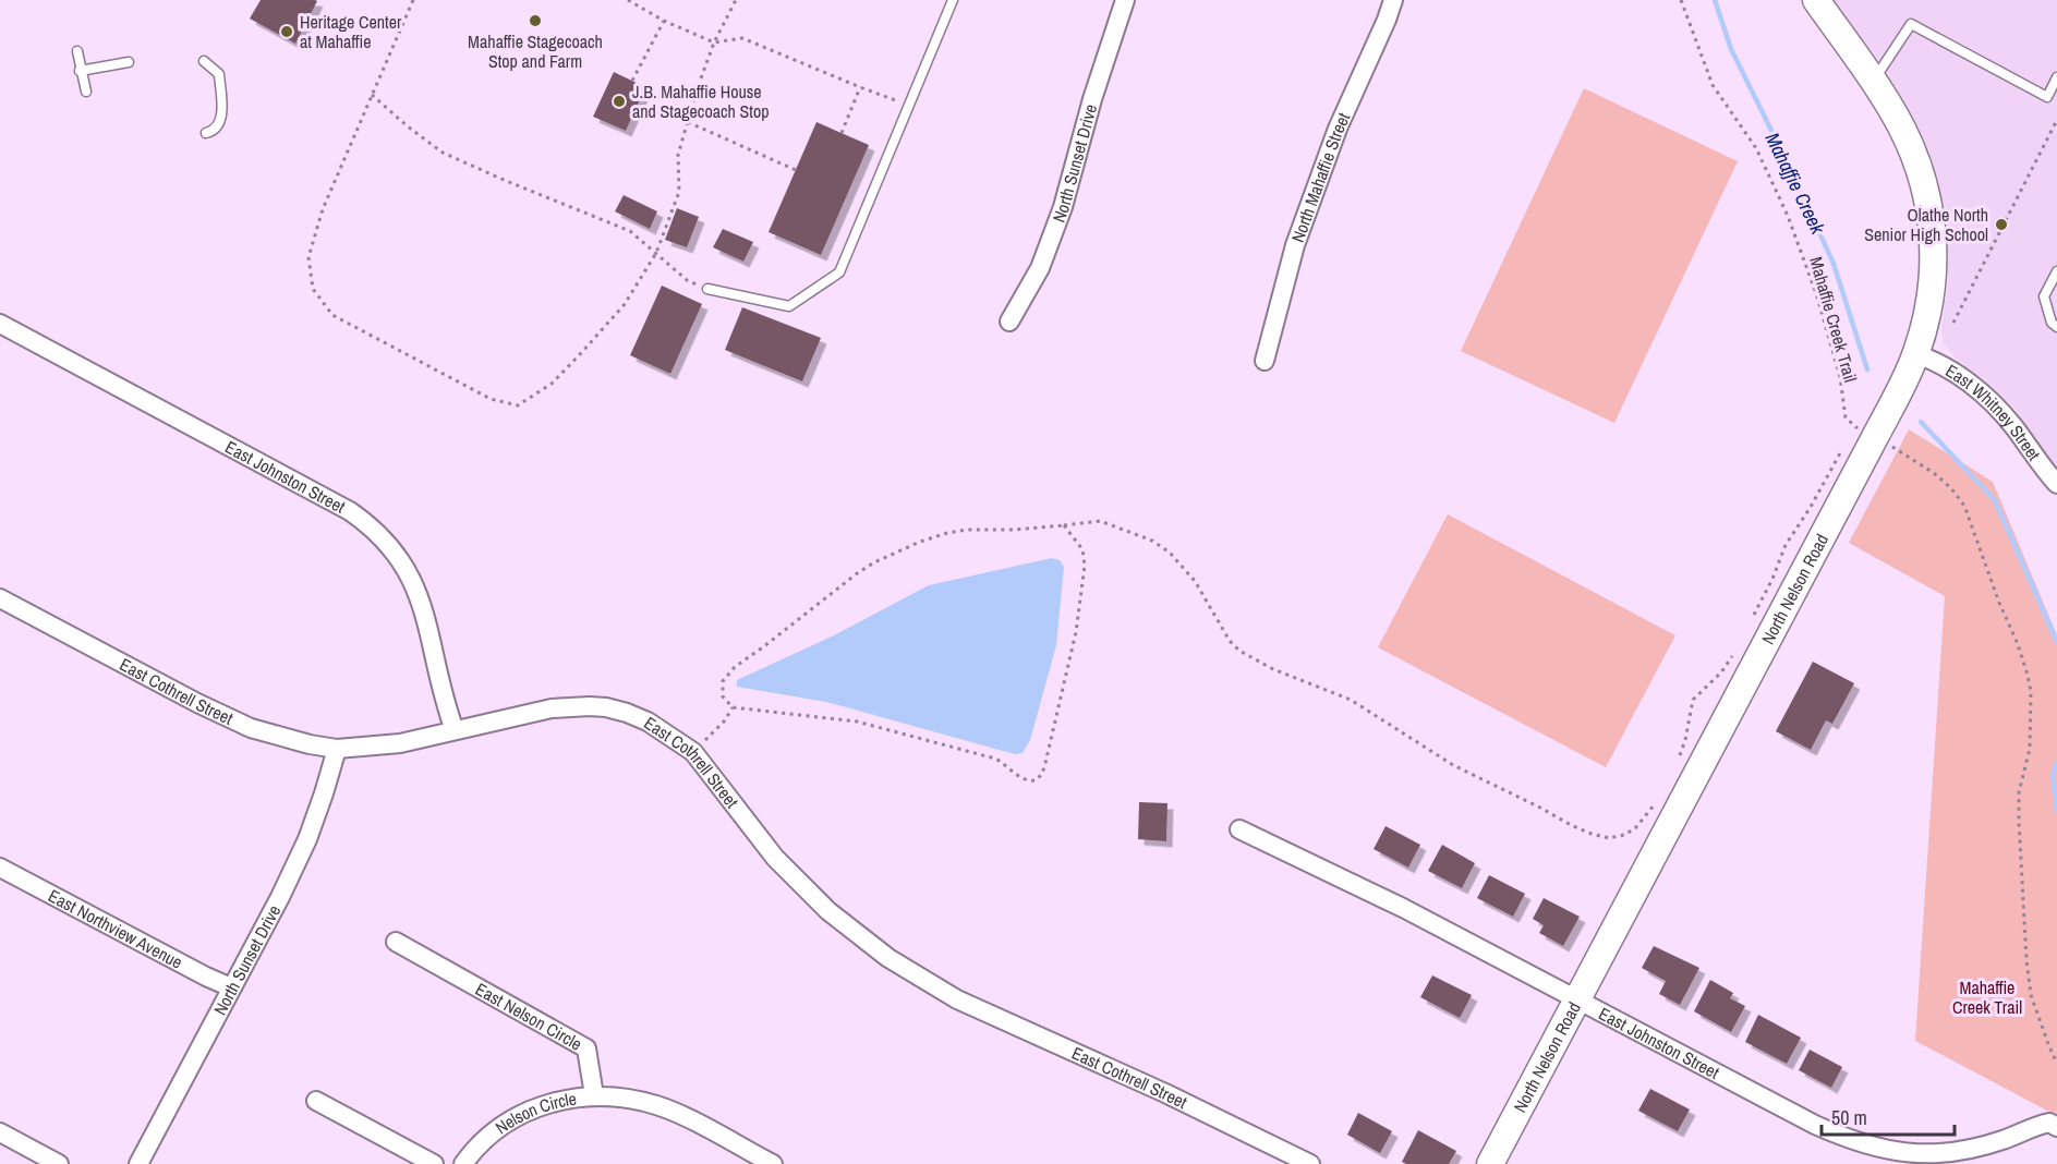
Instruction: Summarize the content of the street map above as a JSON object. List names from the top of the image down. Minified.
{"streets":{"street":["North Sunset Drive","North Mahaffie Street","East Whitney Street","East Johnston Street","North Nelson Road","East Cothrell Street","East Northview Avenue","East Nelson Circle","Nelson Circle"],"path":["Mahaffie Creek Trail"]},"crossings":[["North Sunset Drive","East Cothrell Street"],["North Sunset Drive","East Northview Avenue"],["Mahaffie Creek Trail","North Nelson Road"],["East Whitney Street","North Nelson Road"],["East Johnston Street","North Nelson Road"],["East Johnston Street","East Cothrell Street"],["East Nelson Circle","Nelson Circle"]],"water":["Mahaffie Creek"],"parks":["Mahaffie Creek Trail"],"places":["Mahaffie Stagecoach Stop and Farm","Heritage Center at Mahaffie","J.B. Mahaffie House and Stagecoach Stop","Olathe North Senior High School"],"scale_bar":"50 m"}
